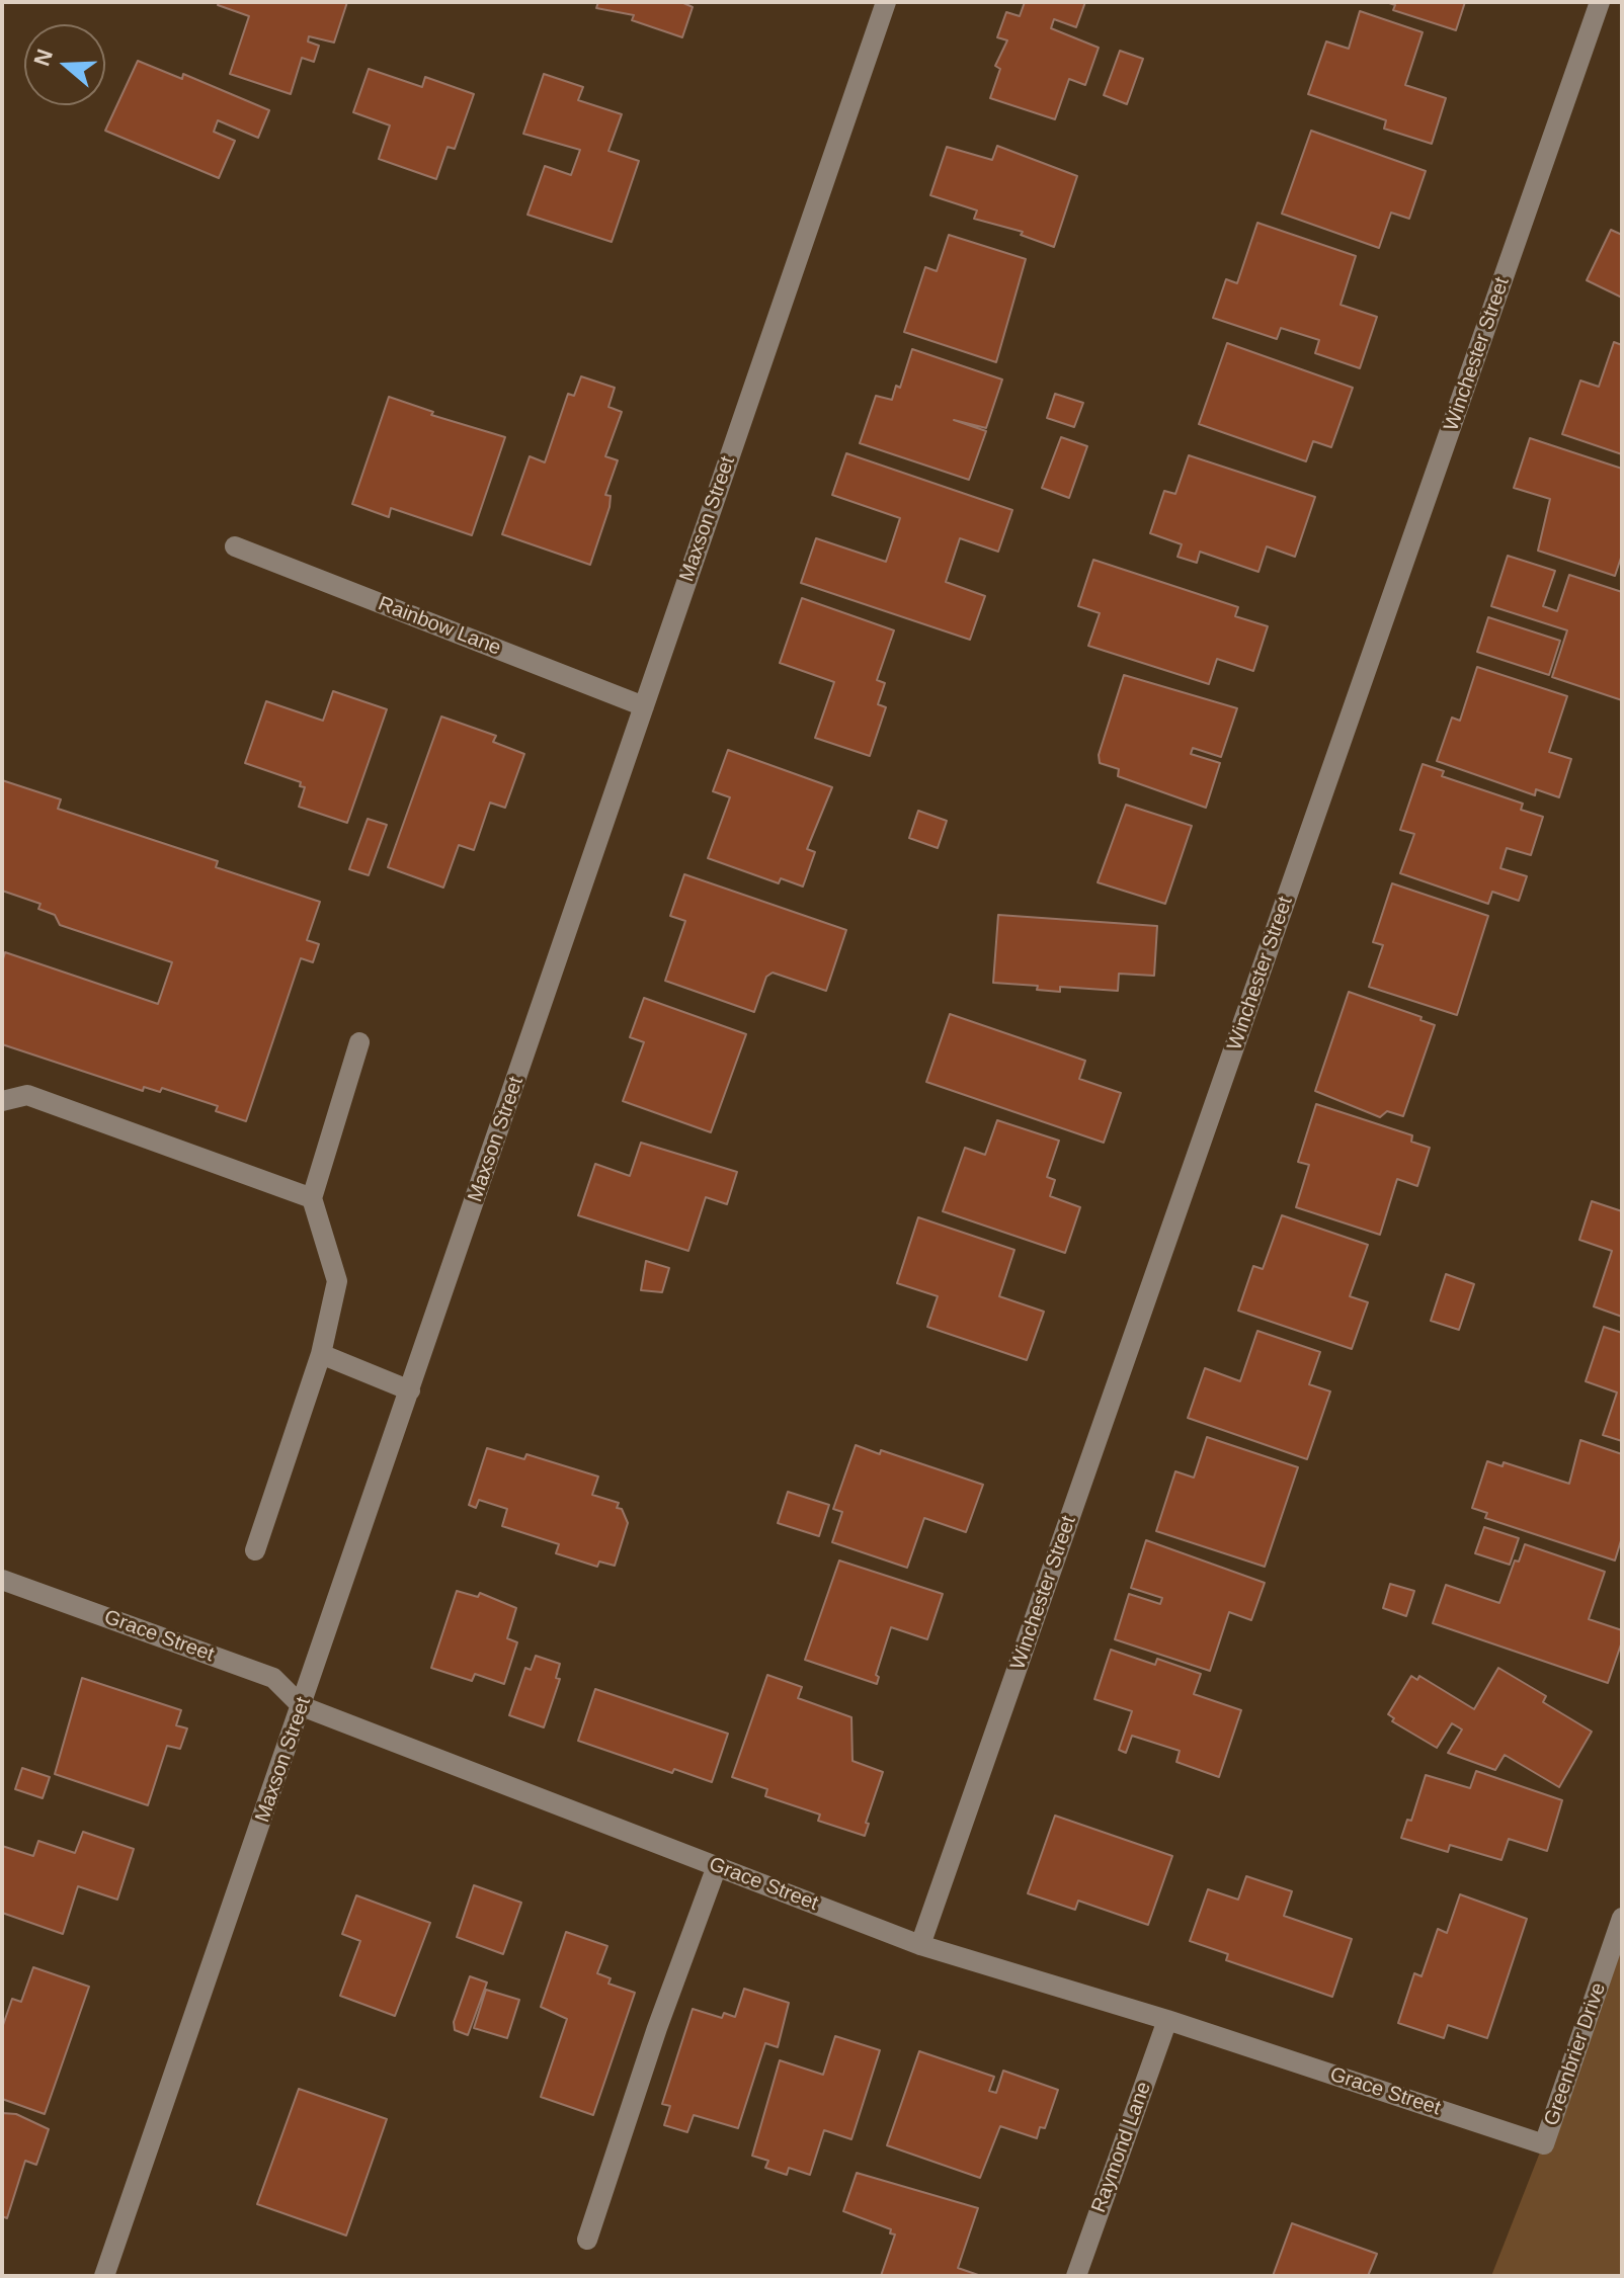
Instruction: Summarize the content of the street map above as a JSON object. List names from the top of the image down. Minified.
{"streets":{"street":["Winchester Street","Maxson Street","Rainbow Lane","Grace Street","Greenbrier Drive","Raymond Lane"]},"crossings":[["Winchester Street","Grace Street"],["Maxson Street","Rainbow Lane"],["Maxson Street","Grace Street"],["Grace Street","Greenbrier Drive"],["Grace Street","Raymond Lane"]],"north":"left"}
